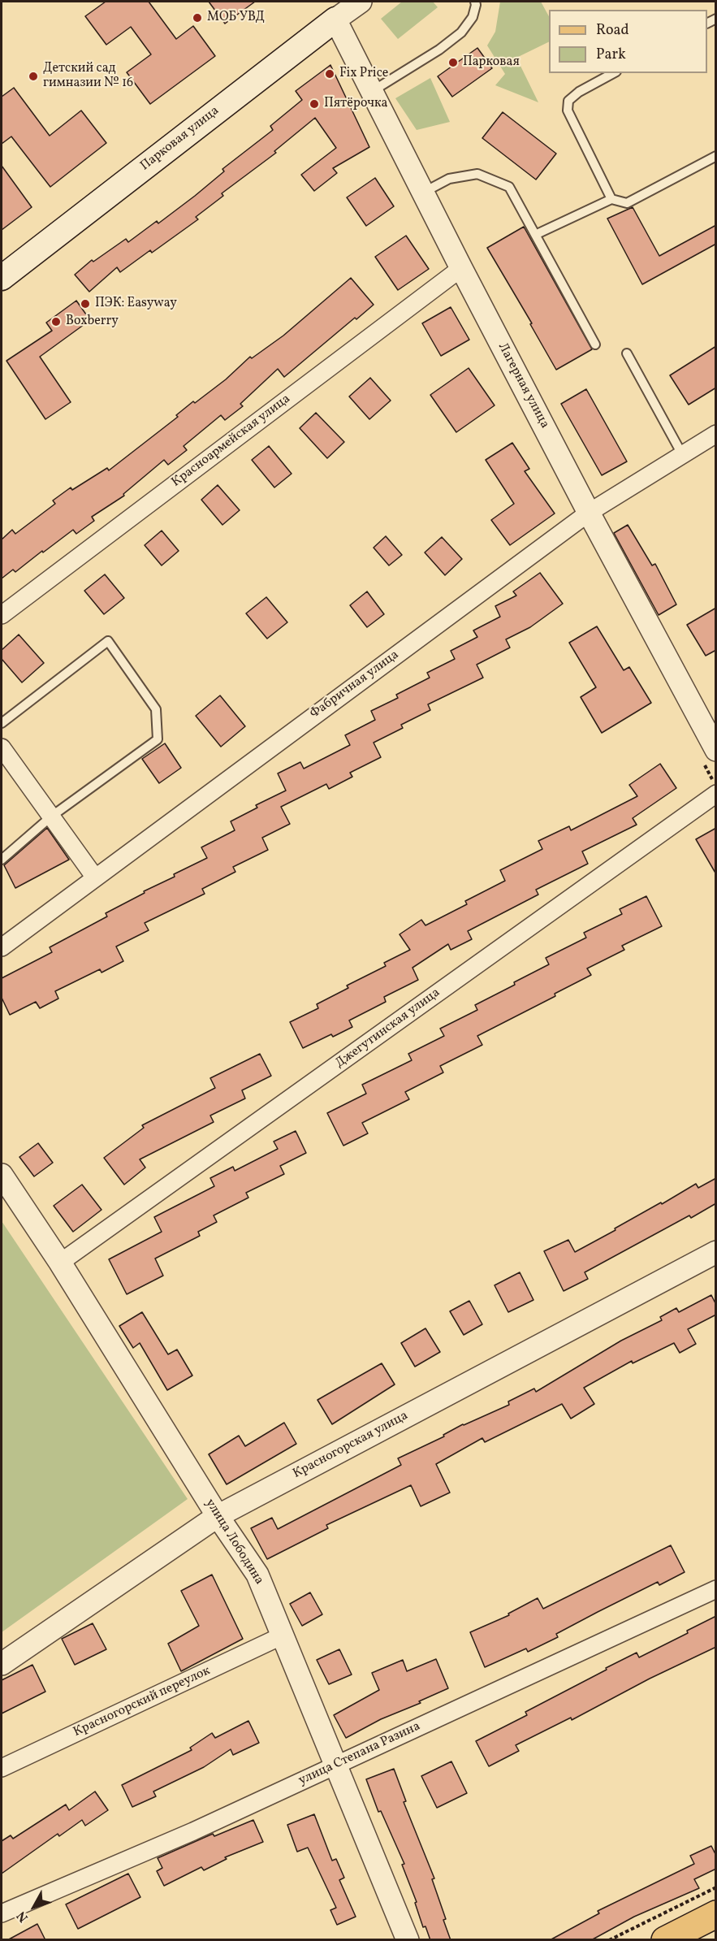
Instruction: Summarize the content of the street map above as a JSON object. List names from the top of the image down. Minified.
{"streets":{"main road":["Парковая улица"],"street":["Лагерная улица","Красноармейская улица","Фабричная улица","Джегутинская улица","Красногорская улица","улица Лободина","Красногорский переулок","улица Степана Разина"]},"crossings":[["Парковая улица","Лагерная улица"],["Лагерная улица","Красноармейская улица"],["Лагерная улица","Фабричная улица"],["Джегутинская улица","улица Лободина"],["Красногорская улица","улица Лободина"],["улица Лободина","Красногорский переулок"],["улица Лободина","улица Степана Разина"]],"places":["МОБ УВД","Парковая","Fix Price","Детский сад гимназии № 16","Пятёрочка","ПЭК: Easyway","Boxberry"],"legend":["Road","Park"],"north":"bottom left"}
